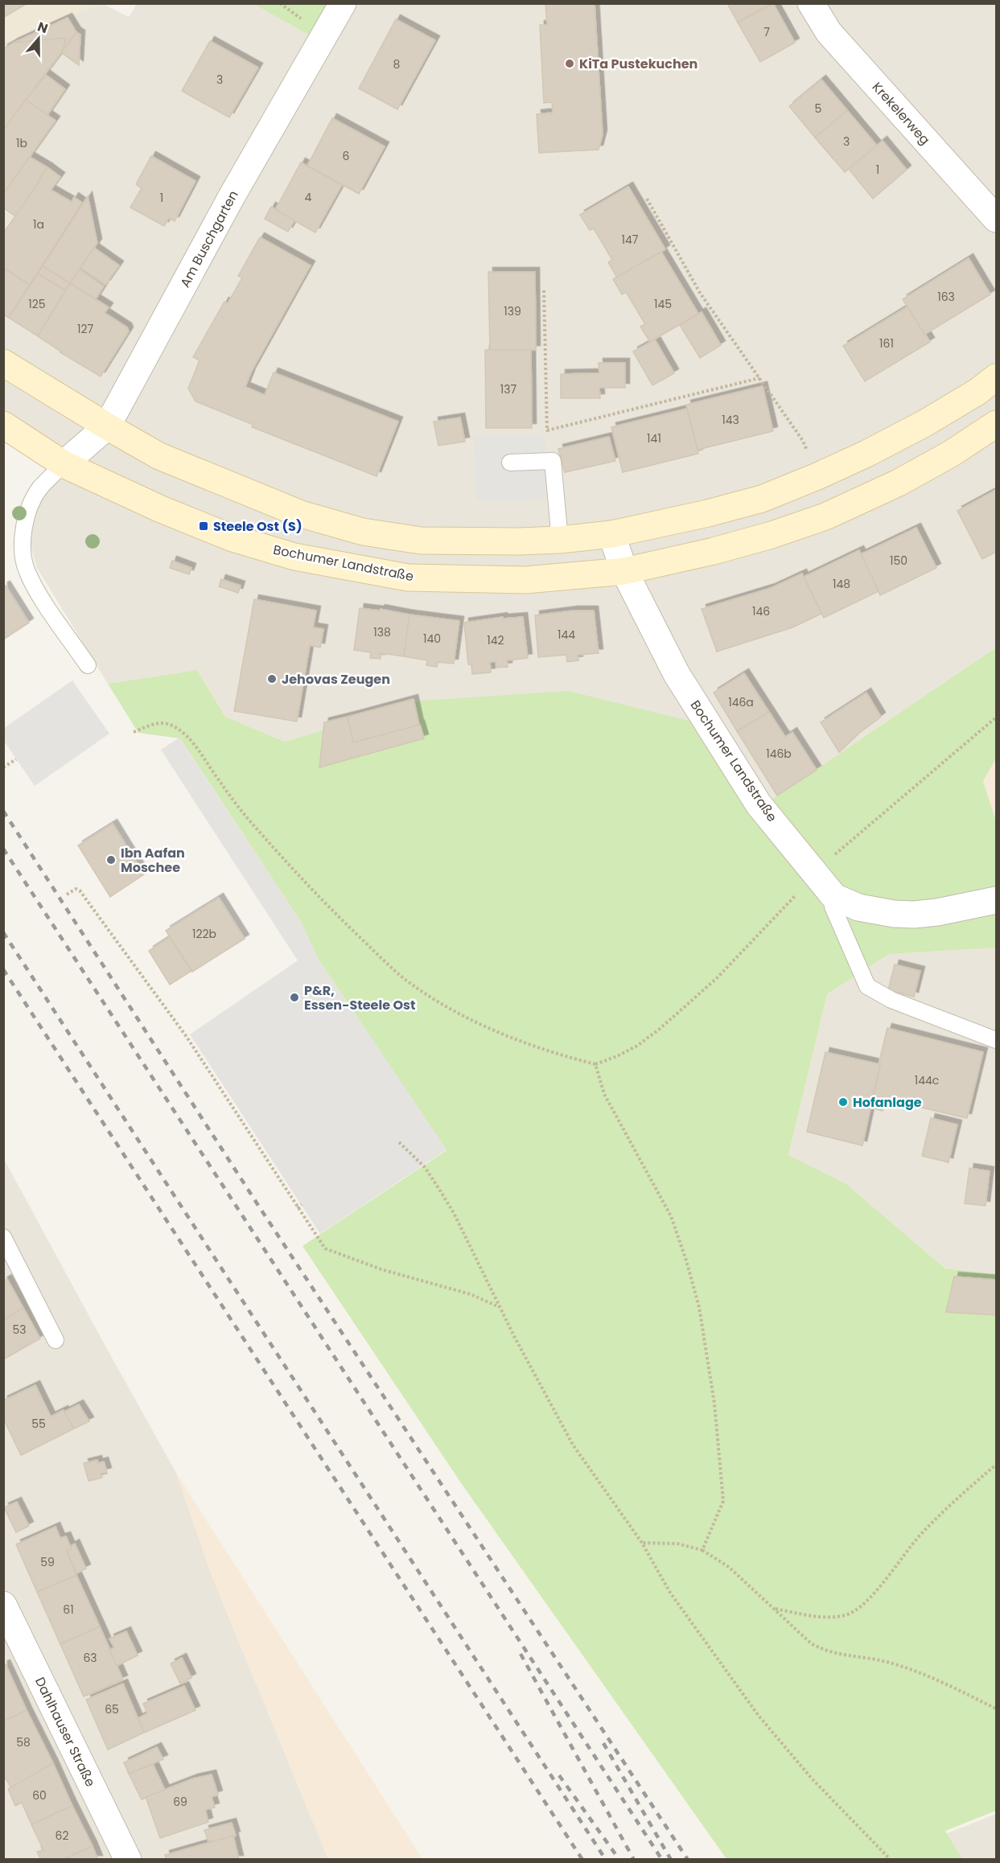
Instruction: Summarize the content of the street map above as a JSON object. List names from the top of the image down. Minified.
{"streets":{"main road":["Bochumer Landstraße"],"street":["Krekelerweg","Am Buschgarten","Dahlhauser Straße"]},"crossings":[["Am Buschgarten","Bochumer Landstraße"]],"places":{"other":["KiTa Pustekuchen","Jehovas Zeugen","Ibn Aafan Moschee","P&R, Essen-Steele Ost","Hofanlage"],"transit":["Steele Ost (S)"]},"house_numbers":["7","8","3","5","3","1b","6","1","4","1","1a","147","163","125","145","139","127","161","137","143","141","150","148","146","138","144","140","142","146a","146b","122b","144c","53","55","59","61","63","65","58","60","69","62"],"north":"top"}
